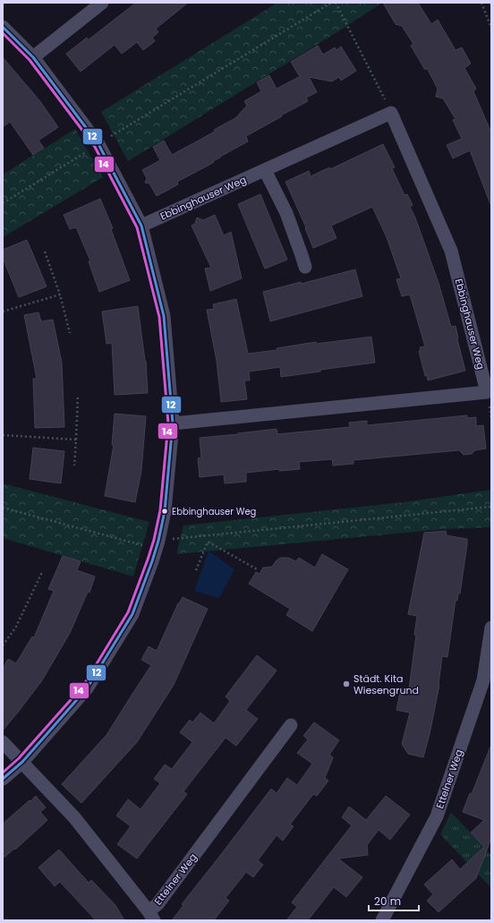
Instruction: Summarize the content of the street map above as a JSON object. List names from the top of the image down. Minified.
{"streets":{"street":["Ebbinghauser Weg","Ettelner Weg"]},"places":["Ebbinghauser Weg","Städt. Kita Wiesengrund"],"lines":["transit line 12","transit line 14"],"scale_bar":"20 m"}
